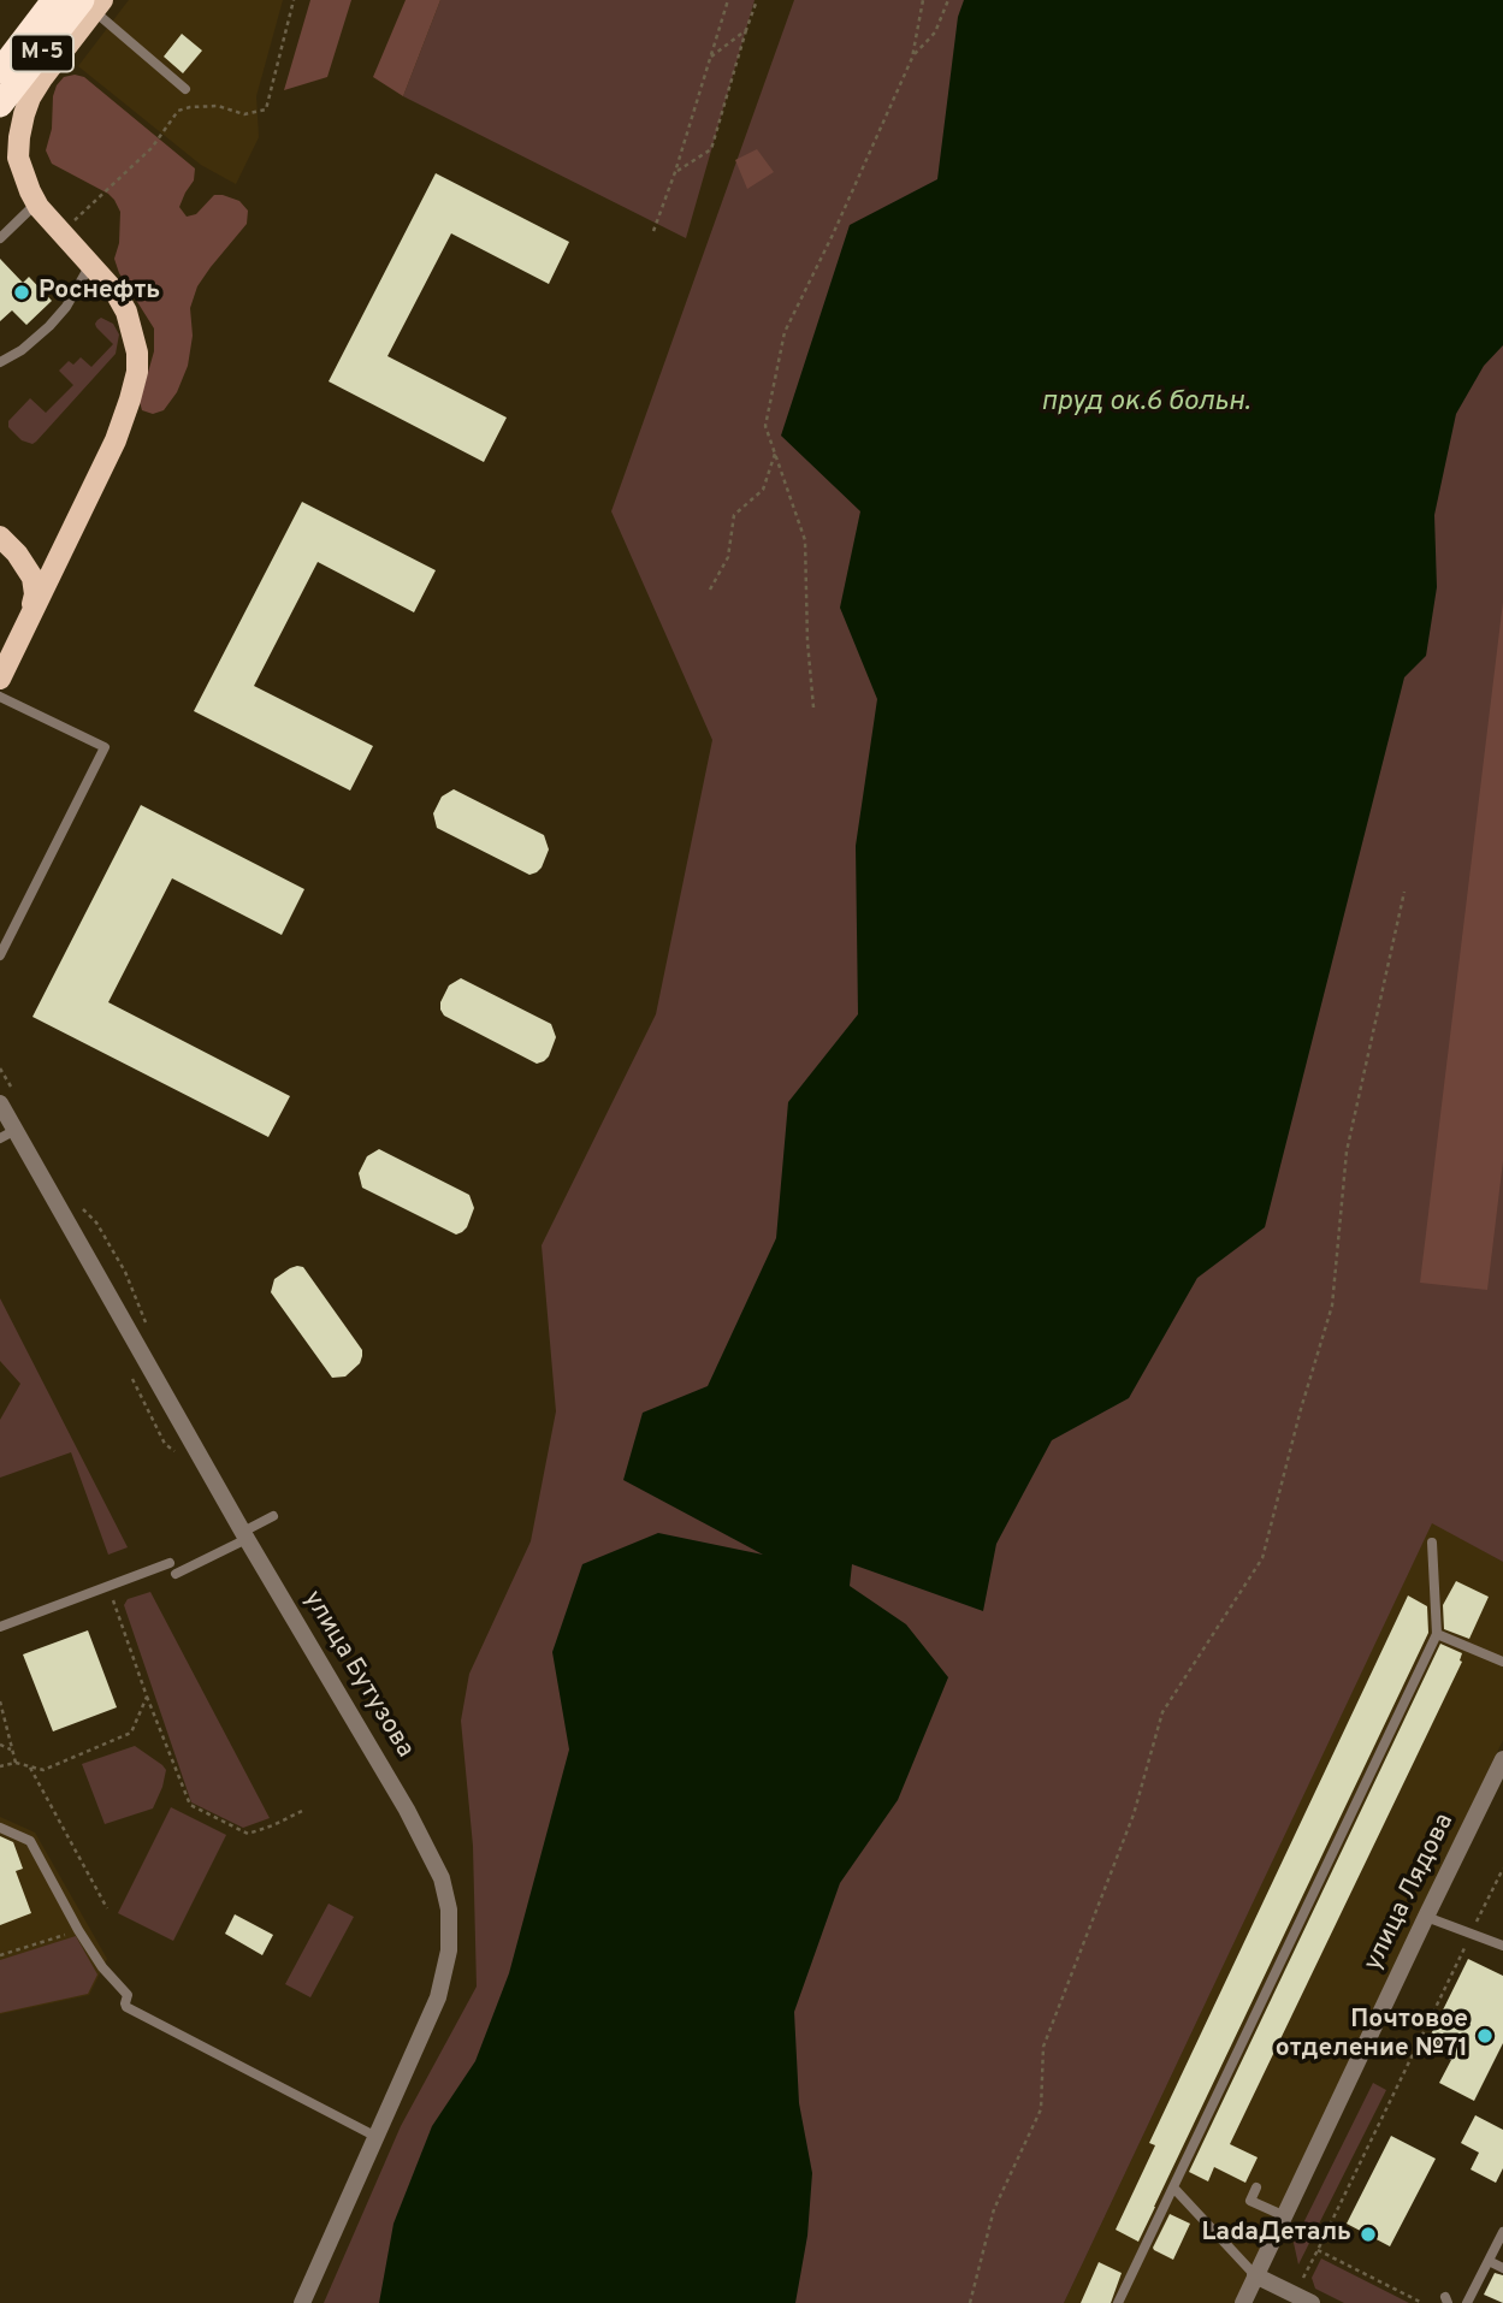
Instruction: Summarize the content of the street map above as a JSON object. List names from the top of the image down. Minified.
{"streets":{"highway":["М-5"],"street":["улица Бутузова","улица Лядова"]},"water":["пруд ок.6 больн."],"places":["Роснефть","Почтовое отделение №71","LadaДеталь"]}
